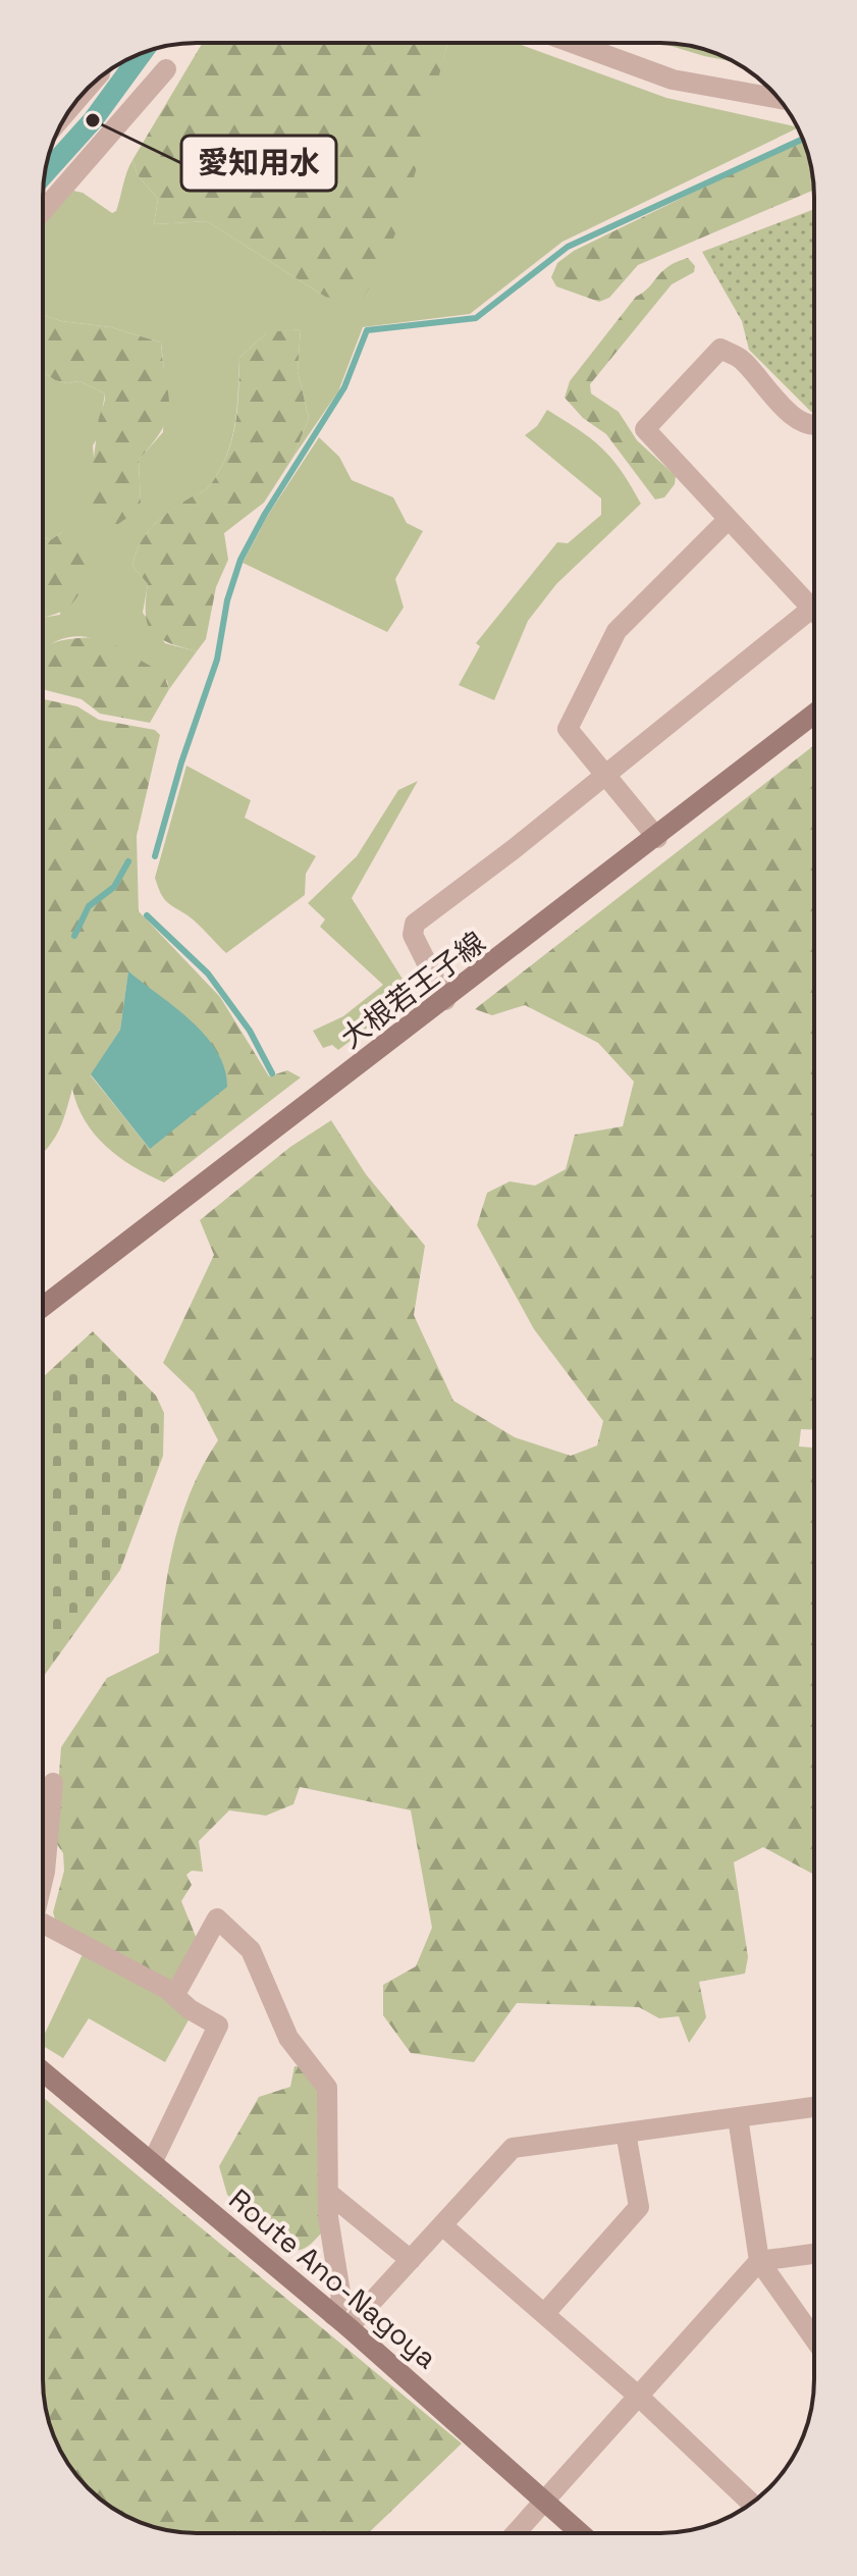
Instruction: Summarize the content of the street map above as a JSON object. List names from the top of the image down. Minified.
{"streets":{"street":["大根若王子線","Route Ano-Nagoya"]},"places":["愛知用水"]}
